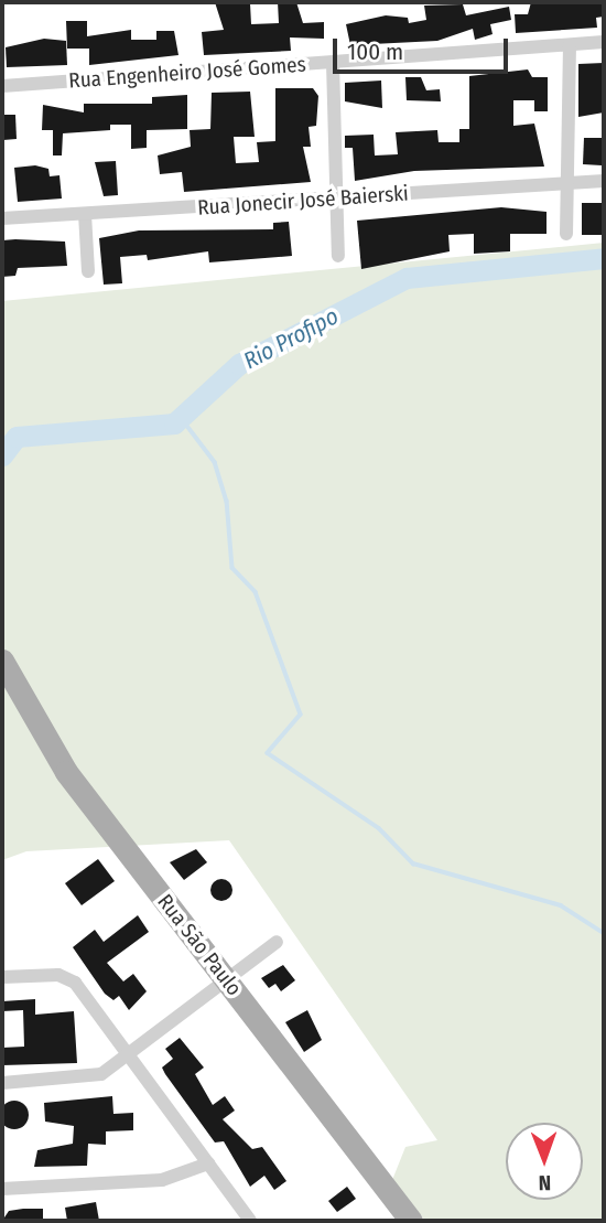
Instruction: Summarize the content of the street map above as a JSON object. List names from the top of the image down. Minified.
{"streets":{"main road":["Rua São Paulo"],"street":["Rua Engenheiro José Gomes","Rua Jonecir José Baierski"]},"water":["Rio Profipo"],"scale_bar":"100 m","north":"bottom"}
